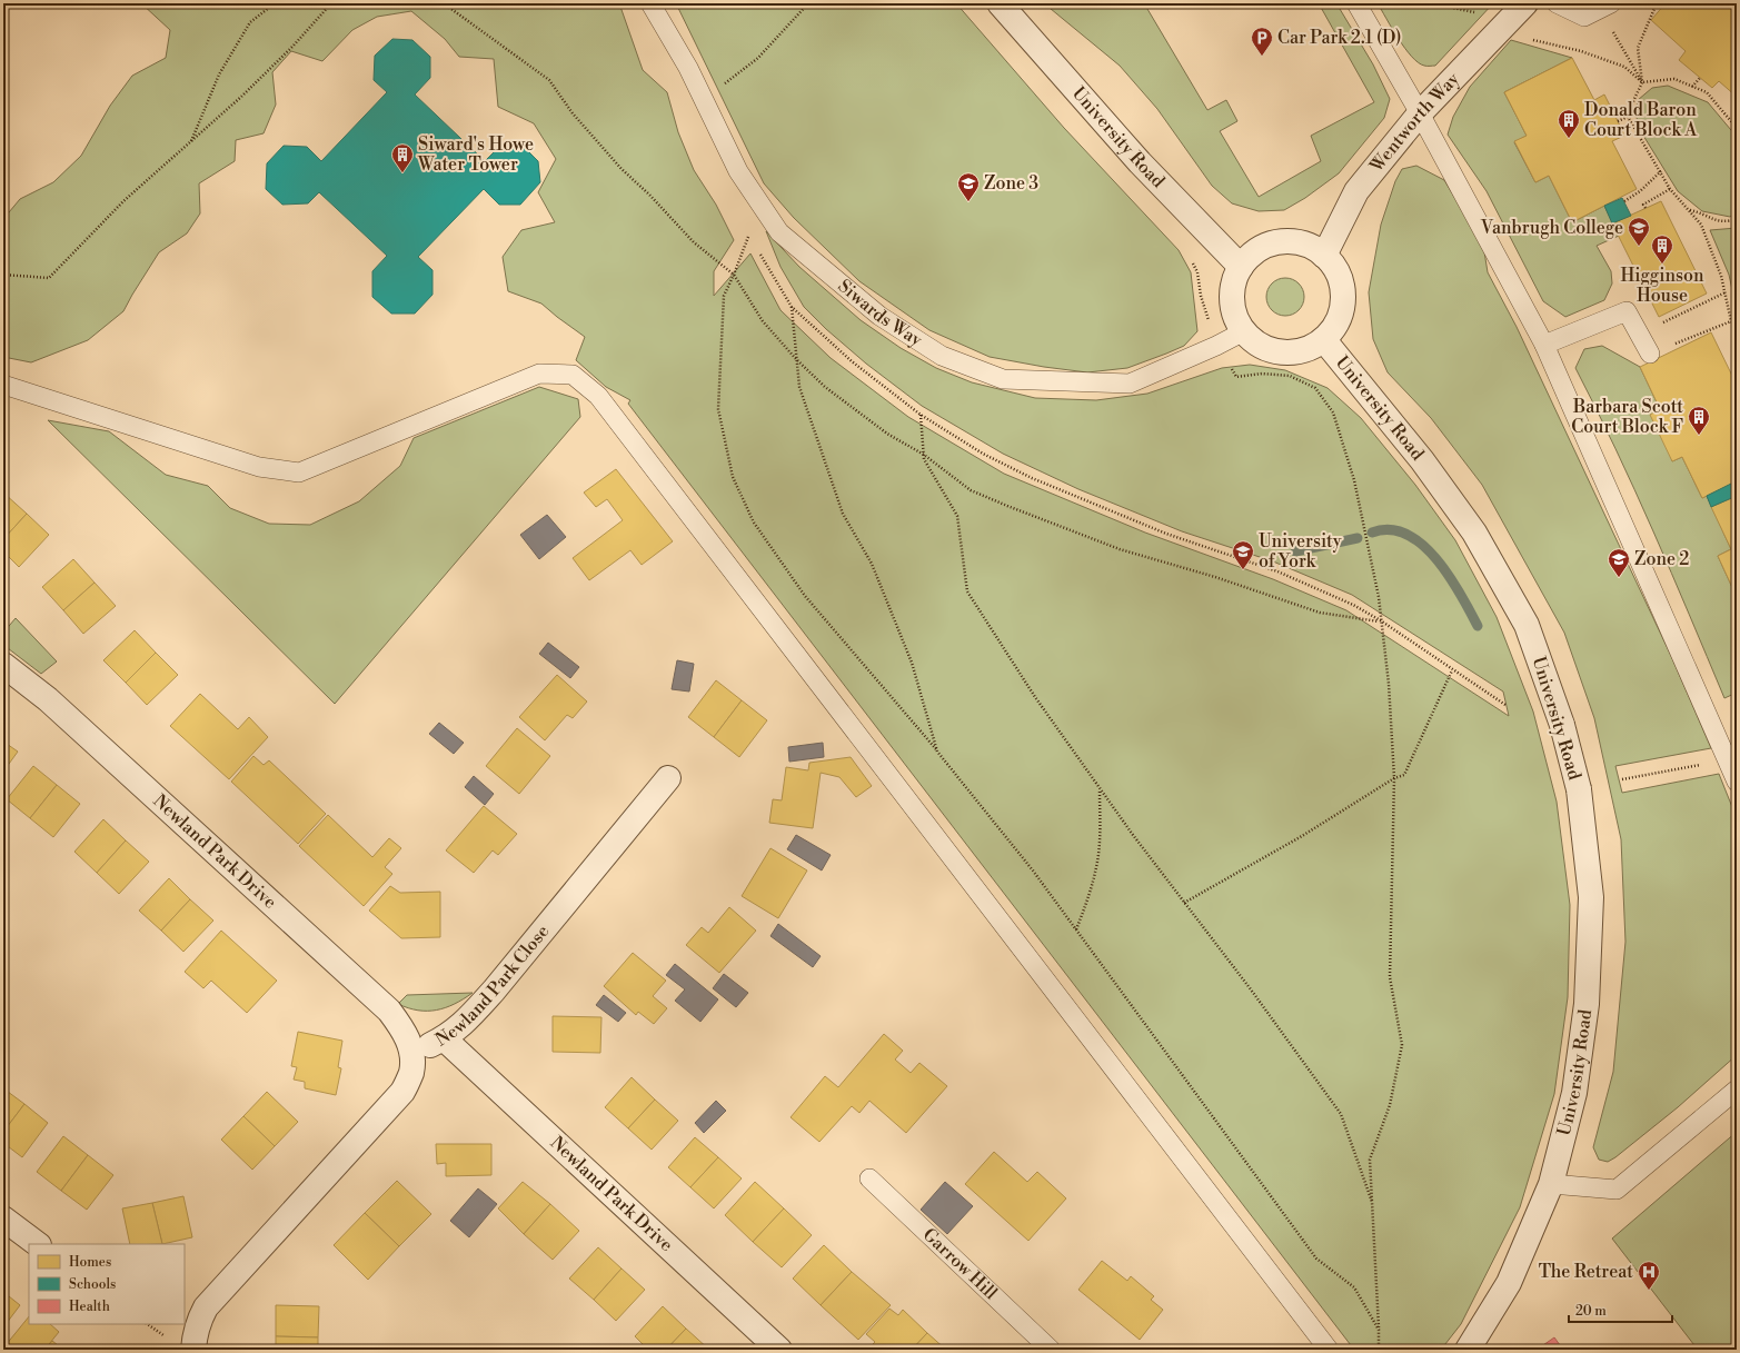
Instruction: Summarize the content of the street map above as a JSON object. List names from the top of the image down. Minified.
{"streets":{"street":["Wentworth Way","University Road","Newland Park Drive","Newland Park Close"],"lane":["Siwards Way","Garrow Hill"]},"crossings":[["Wentworth Way","University Road"],["Wentworth Way","Siwards Way"],["University Road","Siwards Way"],["Newland Park Drive","Newland Park Close"]],"places":{"parking":["Car Park 2.1 (D)"],"building":["Donald Baron Court Block A","Siward's Howe Water Tower","Higginson House","Barbara Scott Court Block F"],"school or university":["Zone 3","Vanbrugh College","University of York","Zone 2"],"hospital":["The Retreat"]},"legend":["Homes","Schools","Health"],"scale_bar":"20 m"}
